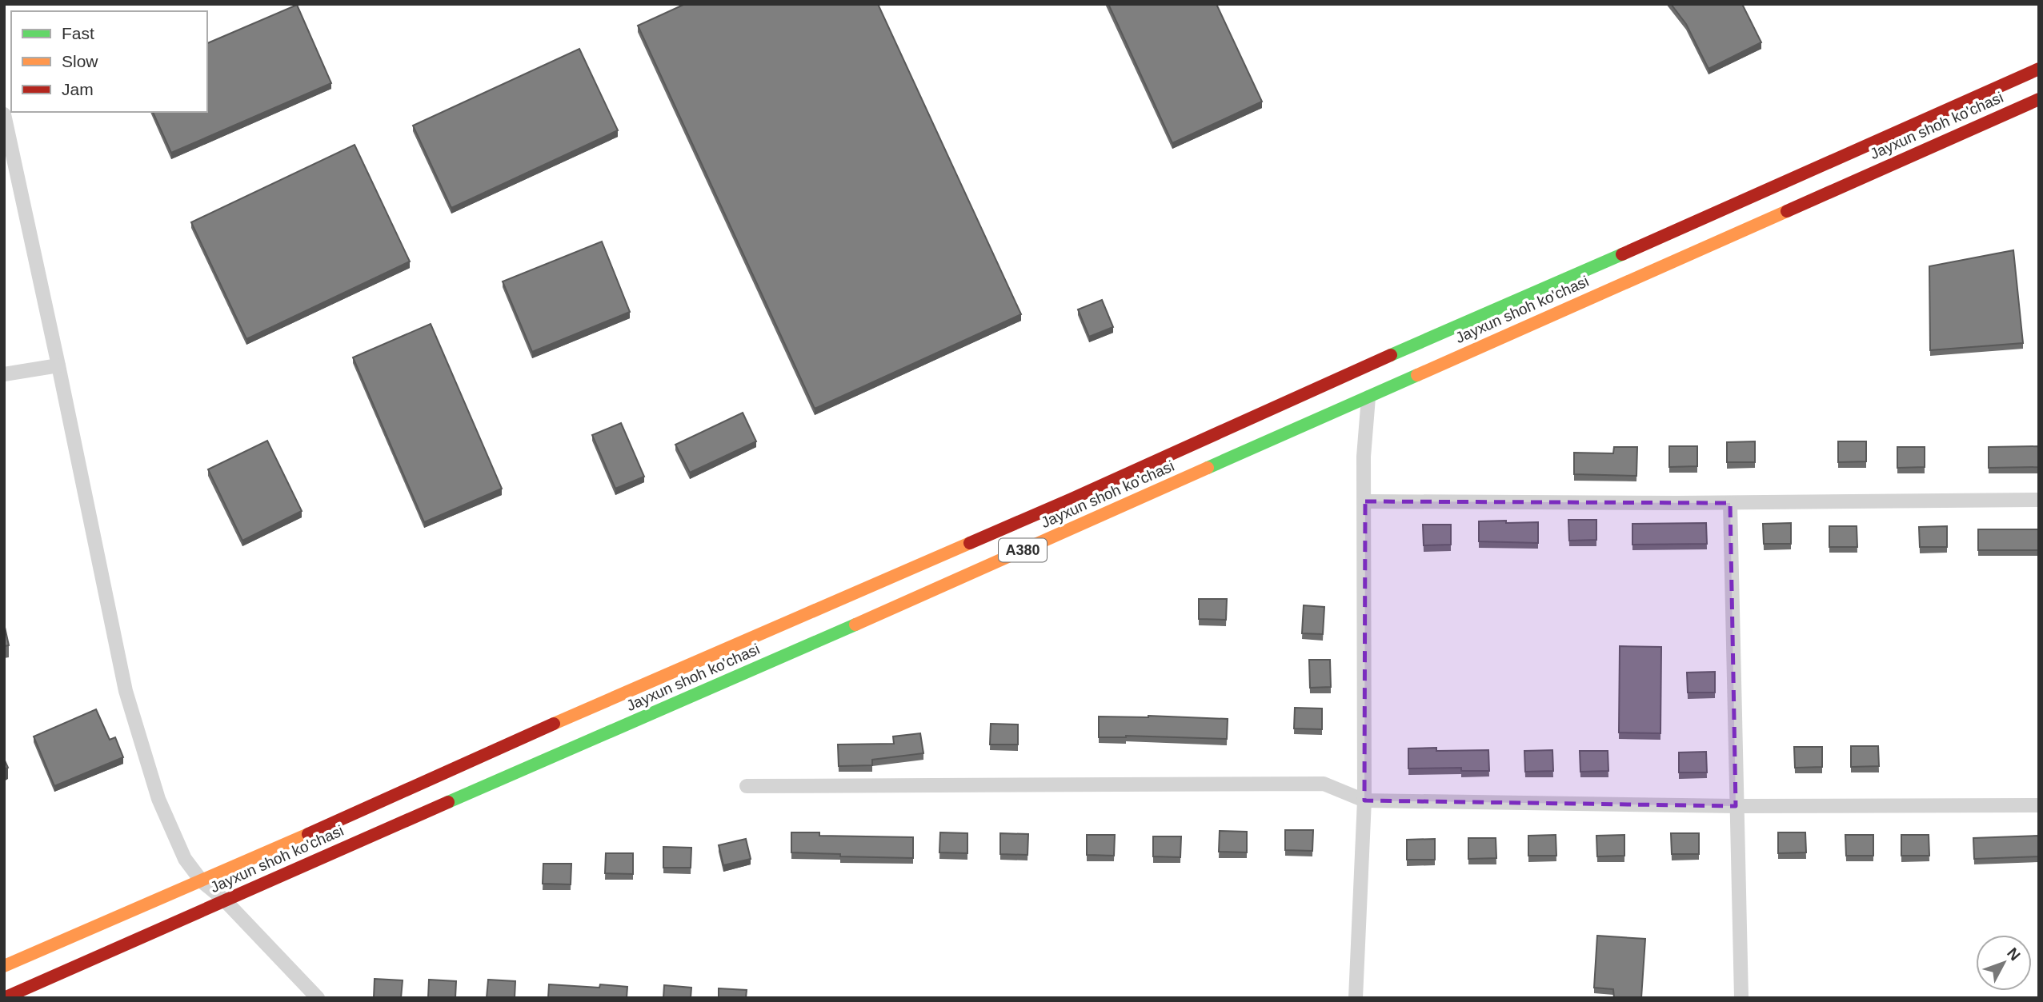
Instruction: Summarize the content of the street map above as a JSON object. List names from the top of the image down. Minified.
{"streets":{"highway":["Jayxun shoh ko'chasi","A380"]},"legend":["Fast","Slow","Jam"],"north":"top right"}
